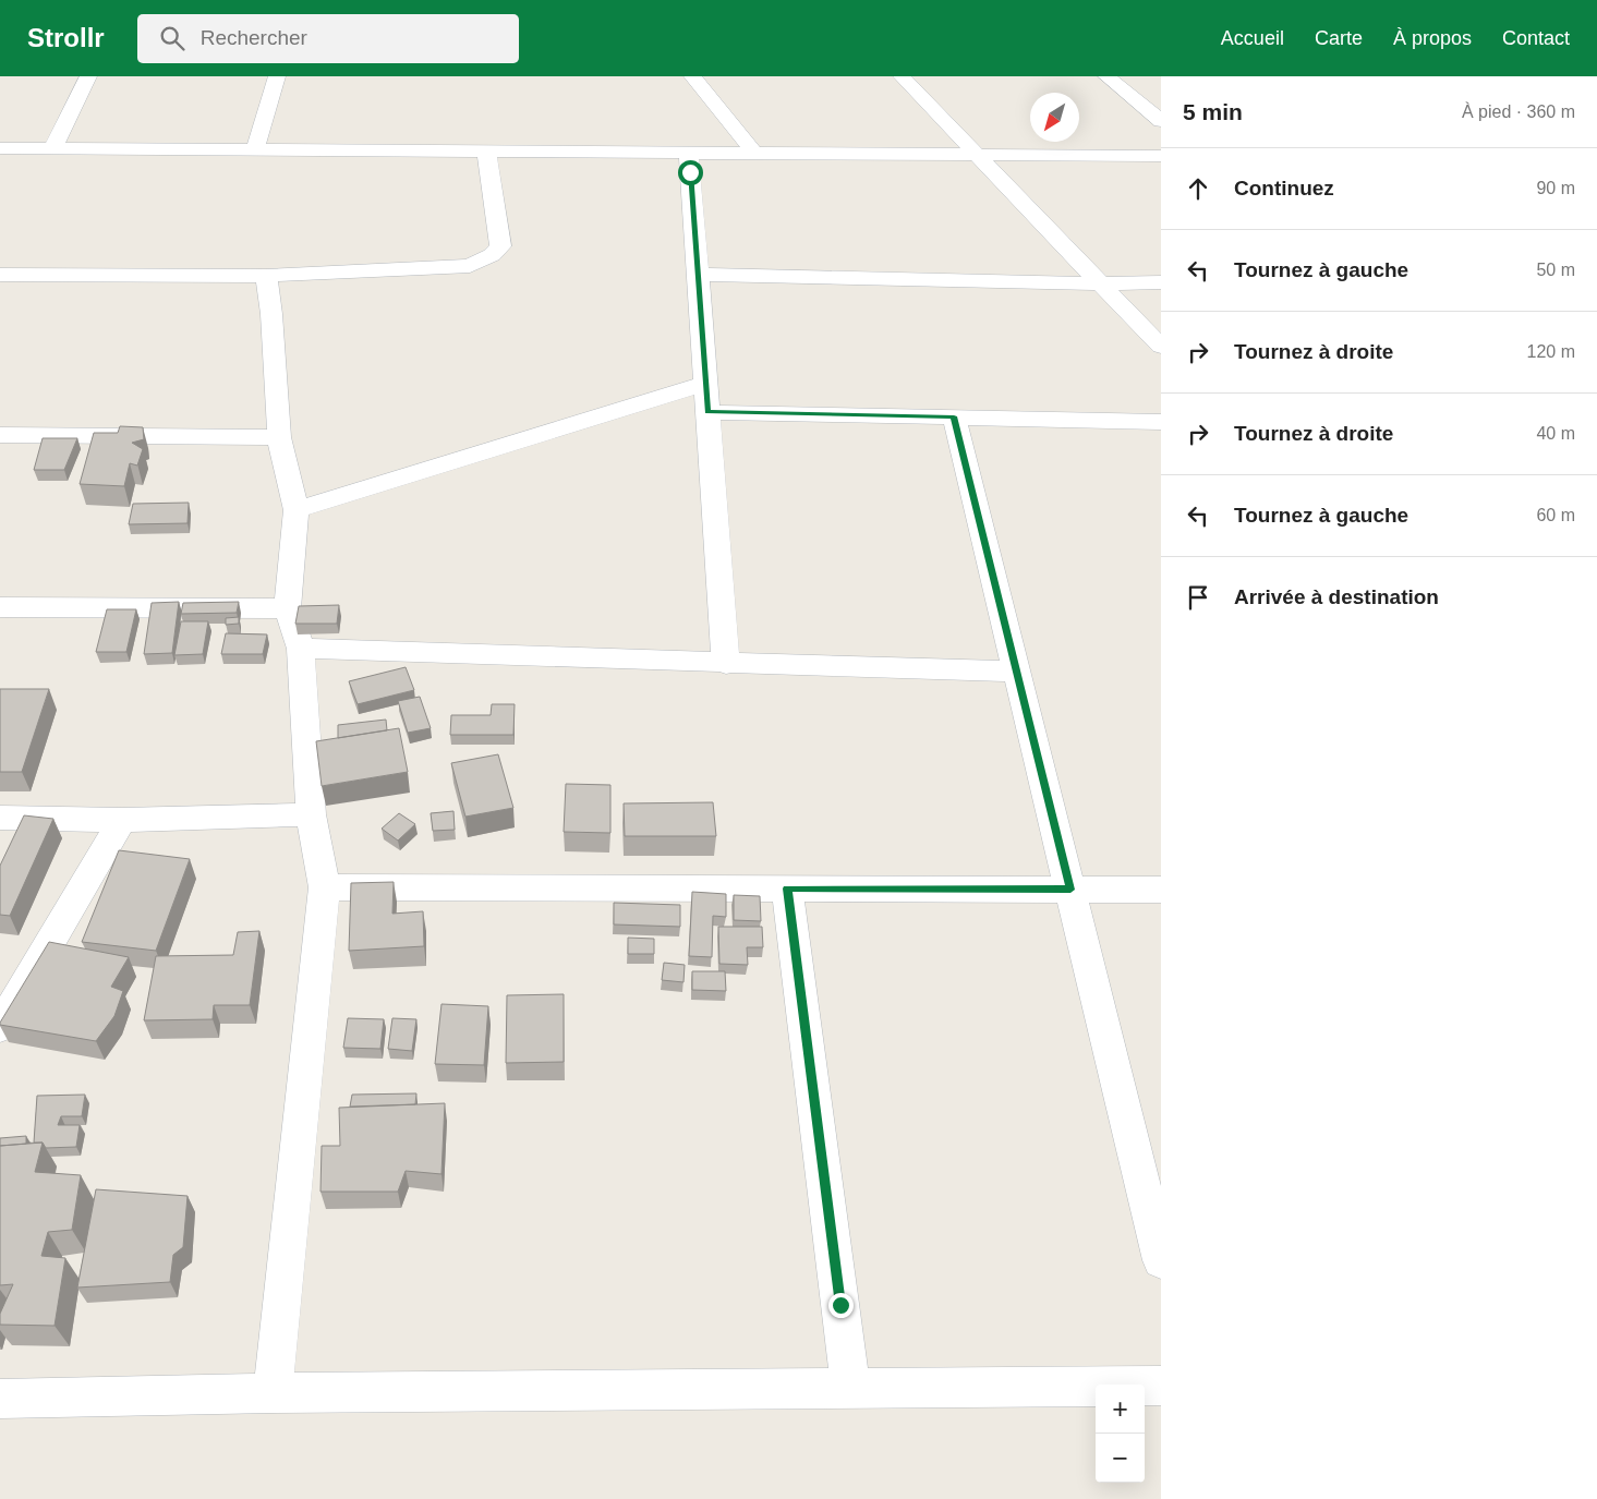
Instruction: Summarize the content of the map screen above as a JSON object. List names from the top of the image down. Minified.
{"north":"bottom left","page":{"header":"Strollr","search":"Rechercher","nav":["Accueil","Carte","À propos","Contact"],"heading":["5 min","À pied · 360 m"],"list":[["Continuez","90 m"],["Tournez à gauche","50 m"],["Tournez à droite","120 m"],["Tournez à droite","40 m"],["Tournez à gauche","60 m"],"Arrivée à destination"],"map_buttons":["+","−"]}}
